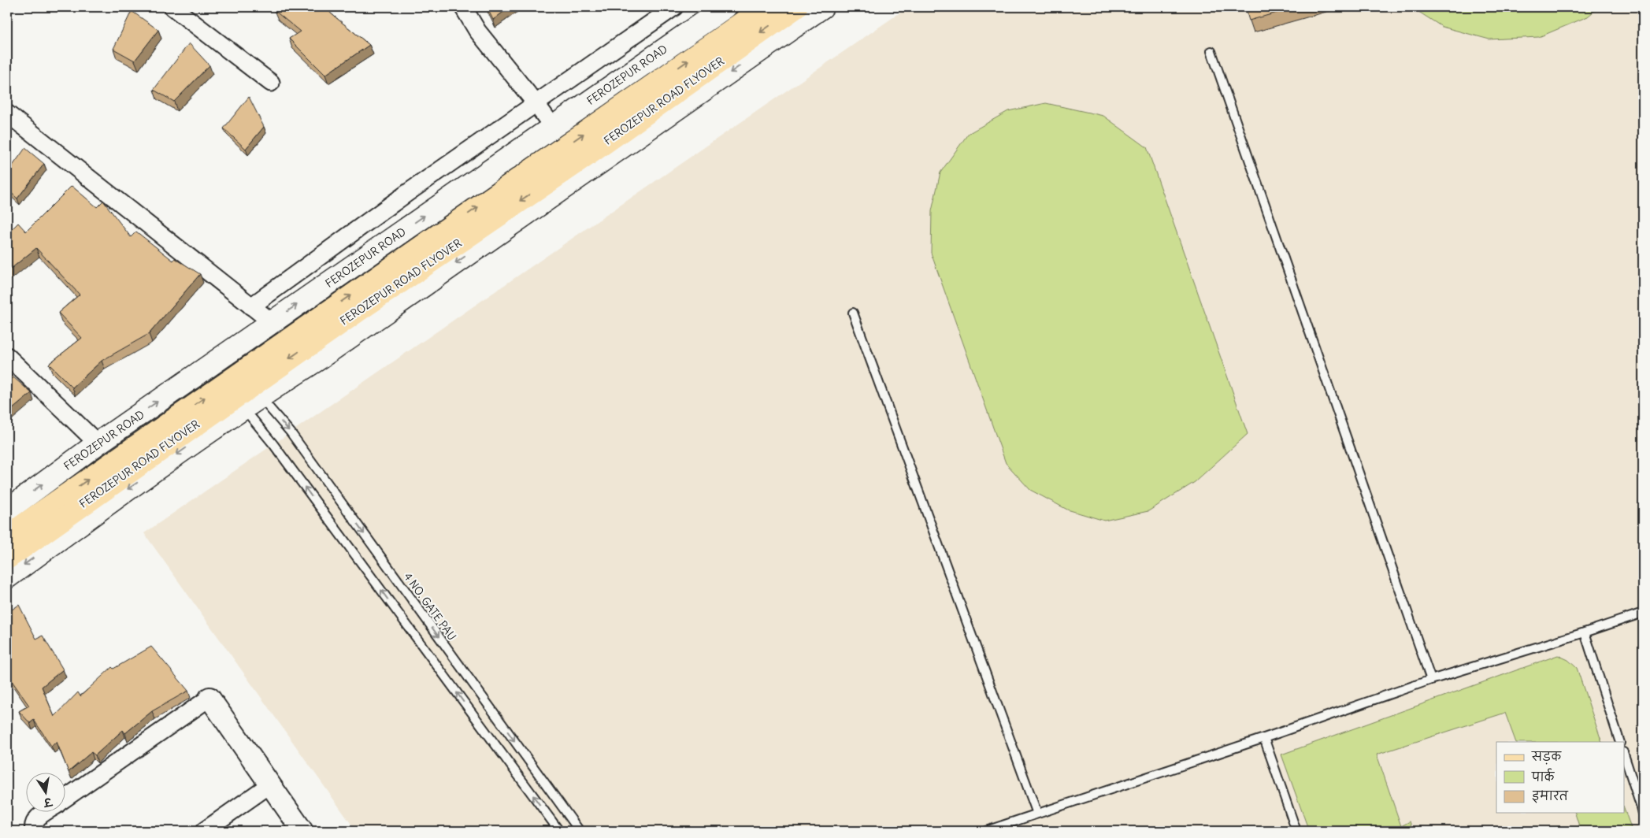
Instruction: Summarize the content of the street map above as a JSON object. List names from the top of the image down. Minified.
{"streets":{"main road":["FEROZEPUR ROAD","FEROZEPUR ROAD FLYOVER"],"lane":["4 NO. GATE PAU"]},"legend":["सड़क","पार्क","इमारत"],"north":"bottom"}
